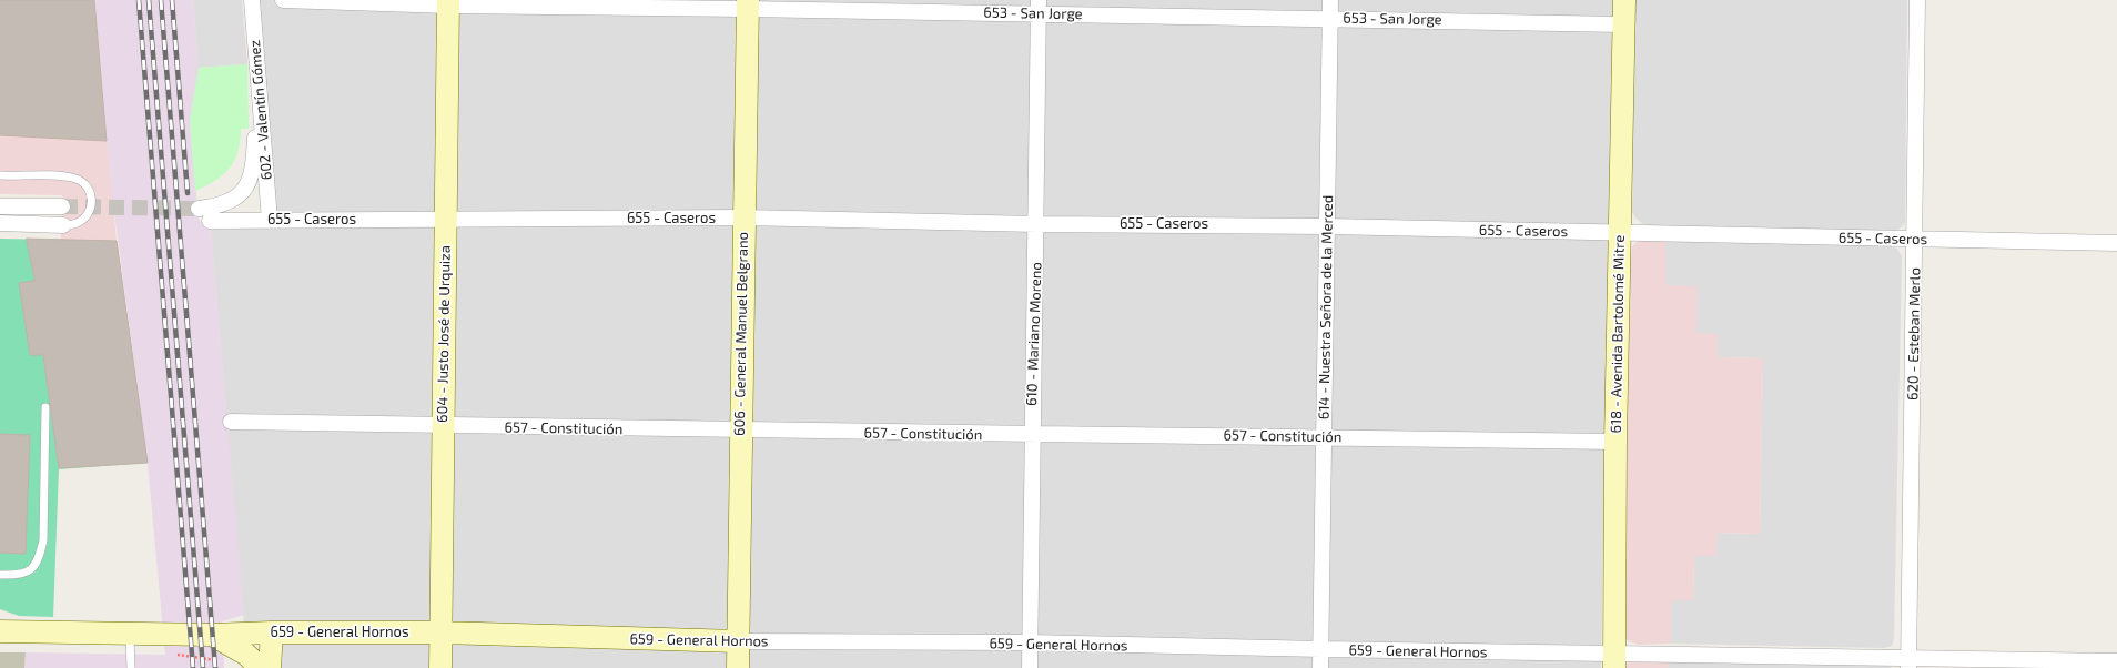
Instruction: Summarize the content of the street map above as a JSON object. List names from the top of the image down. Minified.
{"streets":{"street":["653 - San Jorge","602 - Valentín Gómez","655 - Caseros","614 - Nuestra Señora de la Merced","604 - Justo José de Urquiza","606 - General Manuel Belgrano","610 - Mariano Moreno","618 - Avenida Bartolomé Mitre","620 - Esteban Merlo","657 - Constitución","659 - General Hornos"]},"crossings":[["653 - San Jorge","614 - Nuestra Señora de la Merced"],["653 - San Jorge","604 - Justo José de Urquiza"],["653 - San Jorge","606 - General Manuel Belgrano"],["653 - San Jorge","610 - Mariano Moreno"],["653 - San Jorge","618 - Avenida Bartolomé Mitre"],["602 - Valentín Gómez","655 - Caseros"],["655 - Caseros","614 - Nuestra Señora de la Merced"],["655 - Caseros","604 - Justo José de Urquiza"],["655 - Caseros","606 - General Manuel Belgrano"],["655 - Caseros","610 - Mariano Moreno"],["655 - Caseros","618 - Avenida Bartolomé Mitre"],["655 - Caseros","620 - Esteban Merlo"],["614 - Nuestra Señora de la Merced","657 - Constitución"],["614 - Nuestra Señora de la Merced","659 - General Hornos"],["604 - Justo José de Urquiza","657 - Constitución"],["604 - Justo José de Urquiza","659 - General Hornos"],["606 - General Manuel Belgrano","657 - Constitución"],["606 - General Manuel Belgrano","659 - General Hornos"],["610 - Mariano Moreno","657 - Constitución"],["610 - Mariano Moreno","659 - General Hornos"],["618 - Avenida Bartolomé Mitre","657 - Constitución"],["618 - Avenida Bartolomé Mitre","659 - General Hornos"],["620 - Esteban Merlo","659 - General Hornos"]]}
